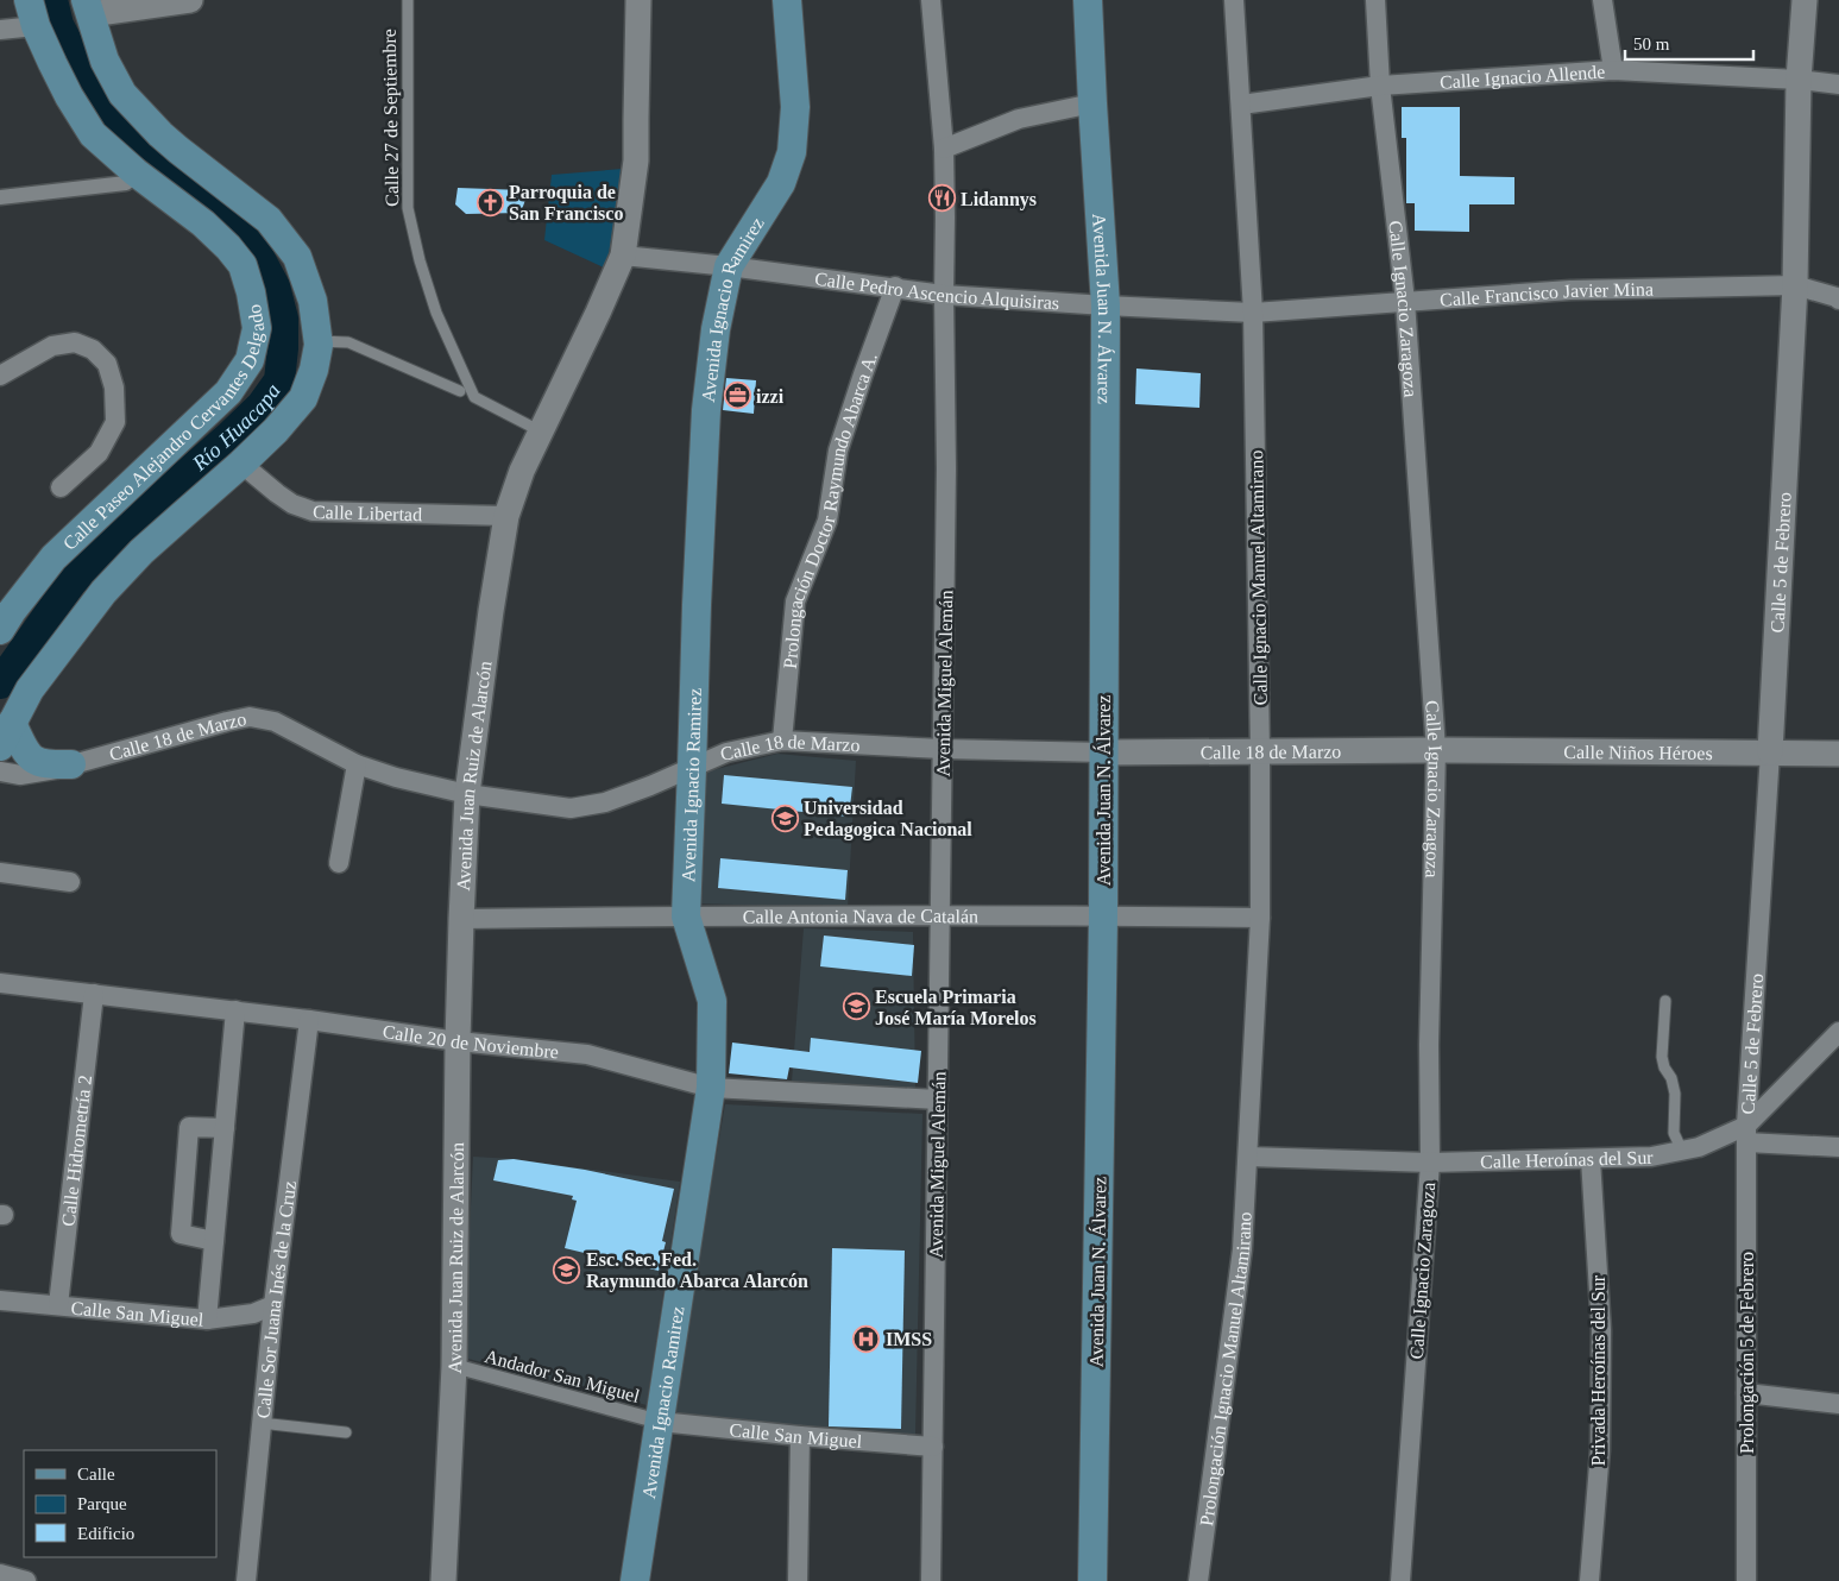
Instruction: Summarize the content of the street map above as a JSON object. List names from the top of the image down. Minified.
{"streets":{"main road":["Avenida Juan N. Álvarez","Avenida Ignacio Ramirez","Calle Paseo Alejandro Cervantes Delgado"],"street":["Calle Ignacio Allende","Calle Pedro Ascencio Alquisiras","Calle Francisco Javier Mina","Calle Ignacio Zaragoza","Calle Libertad","Prolongación Doctor Raymundo Abarca A.","Calle 5 de Febrero","Calle Ignacio Manuel Altamirano","Avenida Miguel Alemán","Calle 18 de Marzo","Calle Niños Héroes","Avenida Juan Ruiz de Alarcón","Calle Antonia Nava de Catalán","Calle 20 de Noviembre","Calle Hidrometría 2","Calle Heroínas del Sur","Calle Sor Juana Inés de la Cruz","Calle San Miguel","Prolongación 5 de Febrero","Prolongación Ignacio Manuel Altamirano","Privada Heroínas del Sur","Andador San Miguel"],"lane":["Calle 27 de Septiembre"]},"crossings":[["Calle Ignacio Allende","Calle Ignacio Zaragoza"],["Calle Ignacio Allende","Calle 5 de Febrero"],["Calle Ignacio Allende","Calle Ignacio Manuel Altamirano"],["Calle 27 de Septiembre","Avenida Juan Ruiz de Alarcón"],["Calle Pedro Ascencio Alquisiras","Calle Francisco Javier Mina"],["Calle Pedro Ascencio Alquisiras","Avenida Juan N. Álvarez"],["Calle Pedro Ascencio Alquisiras","Avenida Ignacio Ramirez"],["Calle Pedro Ascencio Alquisiras","Prolongación Doctor Raymundo Abarca A."],["Calle Pedro Ascencio Alquisiras","Calle Ignacio Manuel Altamirano"],["Calle Pedro Ascencio Alquisiras","Avenida Miguel Alemán"],["Calle Pedro Ascencio Alquisiras","Avenida Juan Ruiz de Alarcón"],["Calle Francisco Javier Mina","Calle Ignacio Zaragoza"],["Calle Francisco Javier Mina","Calle 5 de Febrero"],["Calle Francisco Javier Mina","Calle Ignacio Manuel Altamirano"],["Avenida Juan N. Álvarez","Calle 18 de Marzo"],["Avenida Juan N. Álvarez","Calle Antonia Nava de Catalán"],["Calle Ignacio Zaragoza","Calle 18 de Marzo"],["Calle Ignacio Zaragoza","Calle Niños Héroes"],["Calle Ignacio Zaragoza","Calle Heroínas del Sur"],["Avenida Ignacio Ramirez","Calle 18 de Marzo"],["Avenida Ignacio Ramirez","Calle Antonia Nava de Catalán"],["Avenida Ignacio Ramirez","Calle 20 de Noviembre"],["Avenida Ignacio Ramirez","Calle San Miguel"],["Avenida Ignacio Ramirez","Andador San Miguel"],["Calle Libertad","Avenida Juan Ruiz de Alarcón"],["Prolongación Doctor Raymundo Abarca A.","Calle 18 de Marzo"],["Calle 5 de Febrero","Calle Niños Héroes"],["Calle 5 de Febrero","Calle Heroínas del Sur"],["Calle 5 de Febrero","Prolongación 5 de Febrero"],["Calle Ignacio Manuel Altamirano","Calle 18 de Marzo"],["Calle Ignacio Manuel Altamirano","Calle Antonia Nava de Catalán"],["Calle Ignacio Manuel Altamirano","Calle Heroínas del Sur"],["Calle Ignacio Manuel Altamirano","Prolongación Ignacio Manuel Altamirano"],["Avenida Miguel Alemán","Calle 18 de Marzo"],["Avenida Miguel Alemán","Calle Antonia Nava de Catalán"],["Avenida Miguel Alemán","Calle 20 de Noviembre"],["Avenida Miguel Alemán","Calle San Miguel"],["Calle 18 de Marzo","Calle Niños Héroes"],["Calle 18 de Marzo","Avenida Juan Ruiz de Alarcón"],["Avenida Juan Ruiz de Alarcón","Calle Antonia Nava de Catalán"],["Avenida Juan Ruiz de Alarcón","Calle 20 de Noviembre"],["Avenida Juan Ruiz de Alarcón","Andador San Miguel"],["Calle 20 de Noviembre","Calle Hidrometría 2"],["Calle 20 de Noviembre","Calle Sor Juana Inés de la Cruz"],["Calle Hidrometría 2","Calle San Miguel"],["Calle Heroínas del Sur","Prolongación 5 de Febrero"],["Calle Heroínas del Sur","Prolongación Ignacio Manuel Altamirano"],["Calle Heroínas del Sur","Privada Heroínas del Sur"],["Calle Sor Juana Inés de la Cruz","Calle San Miguel"],["Calle San Miguel","Andador San Miguel"]],"water":["Río Huacapa"],"places":{"restaurant":["Lidannys"],"church":["Parroquia de San Francisco"],"office":["izzi"],"school or university":["Universidad Pedagogica Nacional","Escuela Primaria José María Morelos","Esc. Sec. Fed. Raymundo Abarca Alarcón"],"hospital":["IMSS"]},"legend":["Calle","Parque","Edificio"],"scale_bar":"50 m"}
